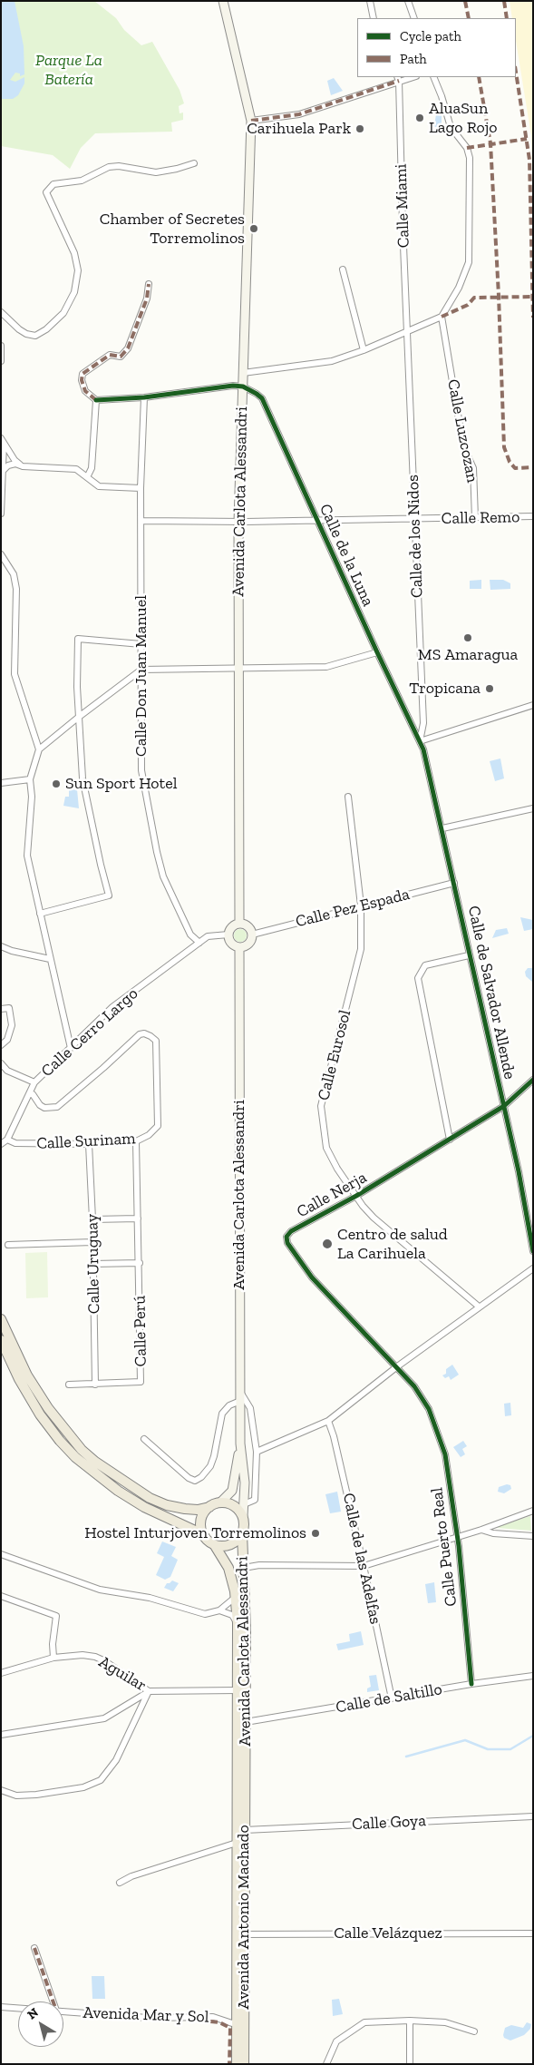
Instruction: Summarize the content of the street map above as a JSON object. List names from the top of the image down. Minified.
{"streets":{"main road":["Avenida Carlota Alessandri","Avenida Antonio Machado"],"street":["Calle Miami","Calle Luzcozan","Calle Remo","Calle de los Nidos","Calle de la Luna","Calle Don Juan Manuel","Calle Pez Espada","Calle de Salvador Allende","Calle Cerro Largo","Calle Eurosol","Calle Surinam","Calle Nerja","Calle Uruguay","Calle Perú","Calle Puerto Real","Calle de las Adelfas","Aguilar","Calle de Saltillo","Calle Goya","Calle Velázquez","Avenida Mar y Sol"]},"crossings":[["Calle Miami","Calle de los Nidos"],["Calle Luzcozan","Calle Remo"],["Avenida Carlota Alessandri","Calle Remo"],["Avenida Carlota Alessandri","Calle de la Luna"],["Avenida Carlota Alessandri","Calle Pez Espada"],["Avenida Carlota Alessandri","Calle Cerro Largo"],["Avenida Carlota Alessandri","Aguilar"],["Avenida Carlota Alessandri","Calle de Saltillo"],["Avenida Carlota Alessandri","Avenida Antonio Machado"],["Calle Remo","Calle de los Nidos"],["Calle Remo","Calle de la Luna"],["Calle Remo","Calle Don Juan Manuel"],["Calle de los Nidos","Calle de la Luna"],["Calle de los Nidos","Calle de Salvador Allende"],["Calle de la Luna","Calle de Salvador Allende"],["Calle Don Juan Manuel","Calle Cerro Largo"],["Calle Pez Espada","Calle de Salvador Allende"],["Calle Pez Espada","Calle Cerro Largo"],["Calle Pez Espada","Calle Eurosol"],["Calle de Salvador Allende","Calle Nerja"],["Calle Cerro Largo","Calle Surinam"],["Calle Eurosol","Calle Nerja"],["Calle Surinam","Calle Uruguay"],["Calle Surinam","Calle Perú"],["Calle Nerja","Calle Puerto Real"],["Calle Uruguay","Calle Perú"],["Calle Puerto Real","Calle de Saltillo"],["Calle de las Adelfas","Calle de Saltillo"],["Calle Goya","Avenida Antonio Machado"],["Avenida Antonio Machado","Calle Velázquez"],["Avenida Antonio Machado","Avenida Mar y Sol"]],"parks":["Parque La Batería"],"places":["AluaSun Lago Rojo","Carihuela Park","Chamber of Secretes Torremolinos","MS Amaragua","Tropicana","Sun Sport Hotel","Centro de salud La Carihuela","Hostel Inturjoven Torremolinos"],"legend":["Cycle path","Path"],"north":"top left"}
